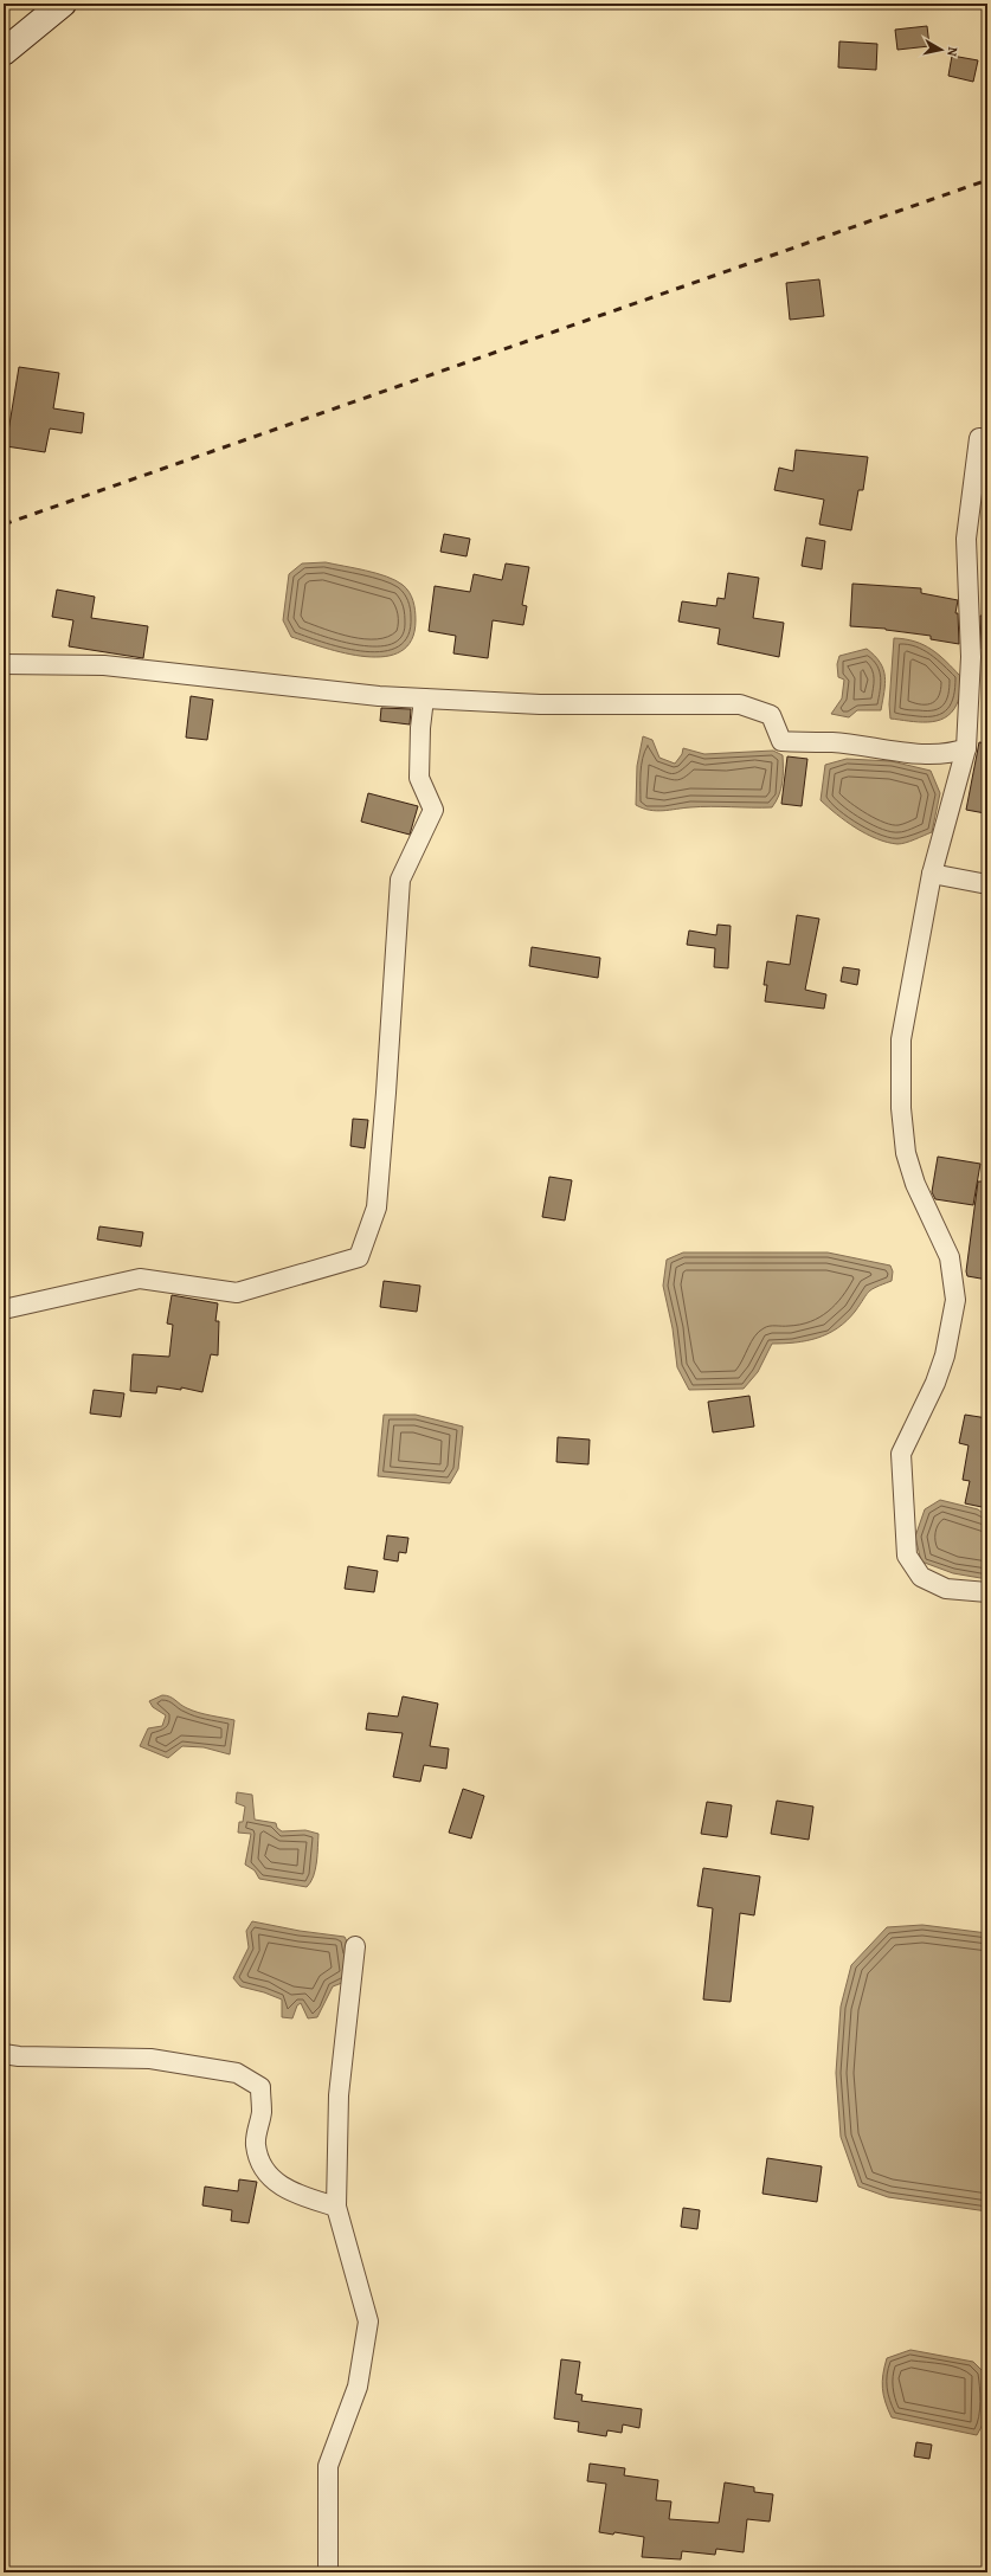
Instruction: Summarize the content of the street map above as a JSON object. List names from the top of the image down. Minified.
{"north":"right"}
